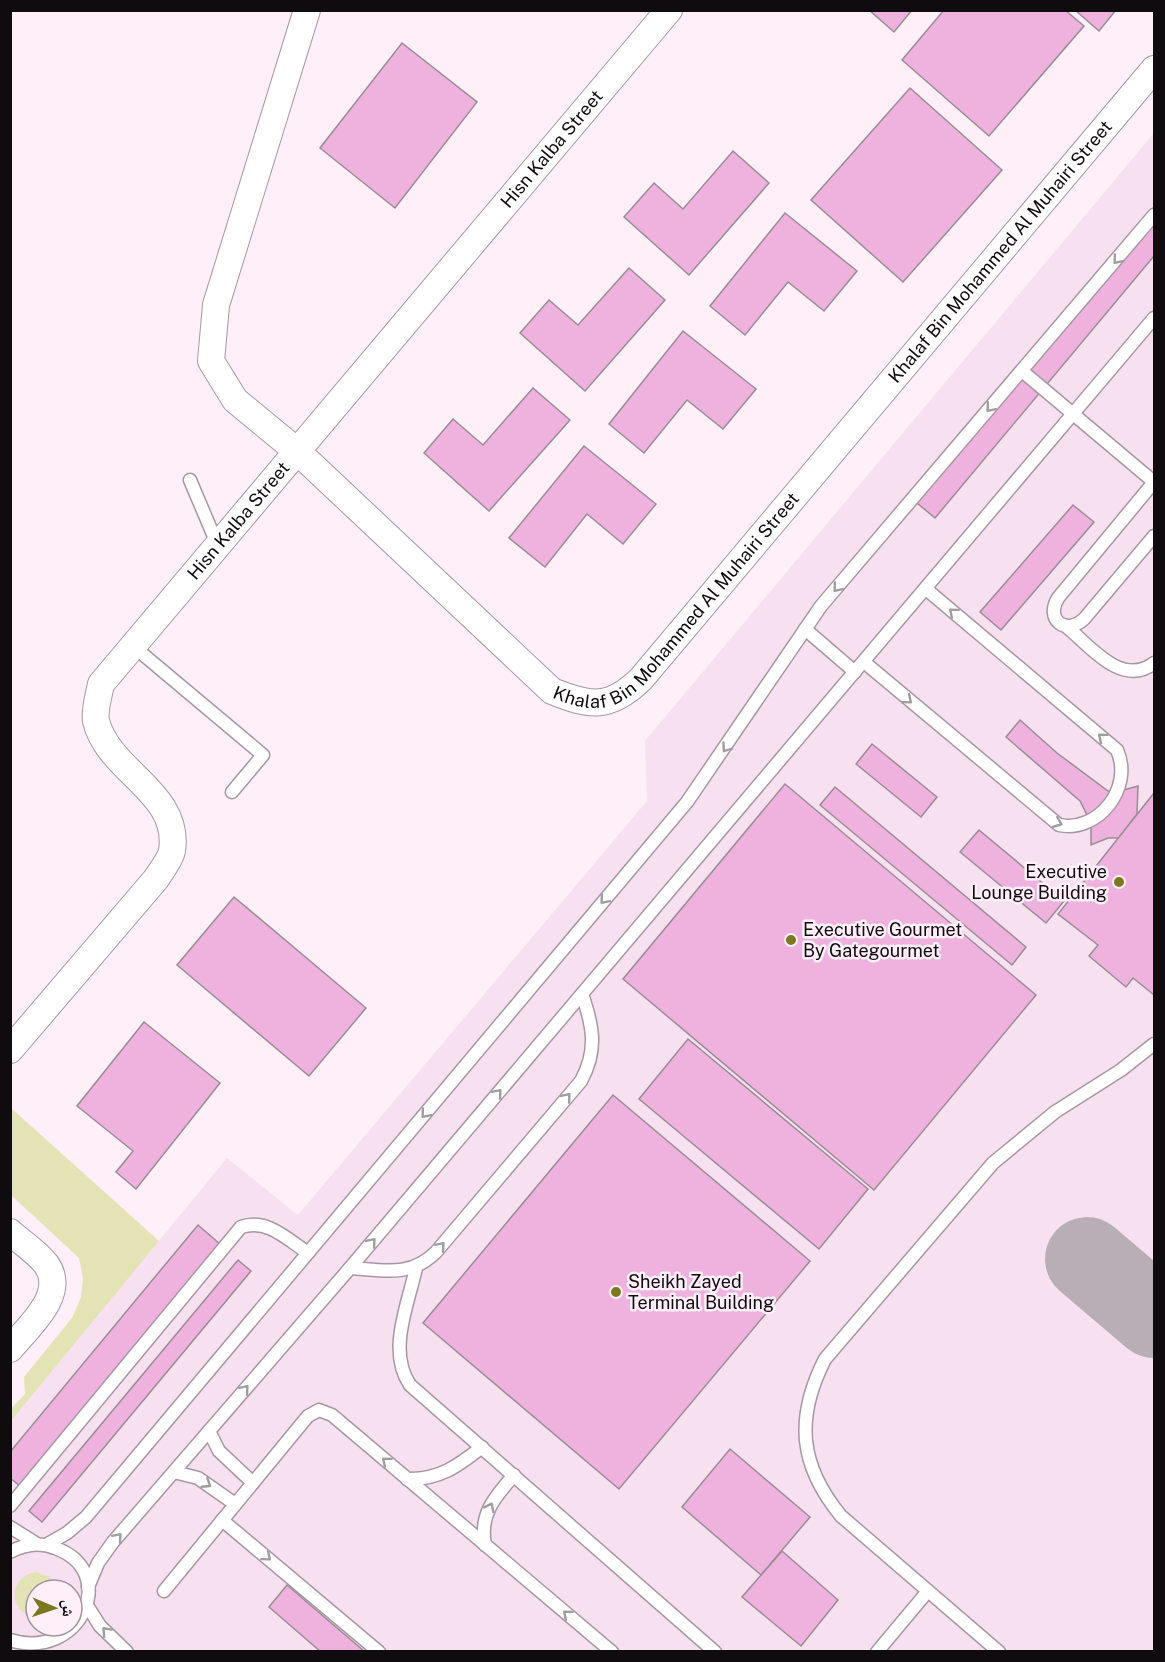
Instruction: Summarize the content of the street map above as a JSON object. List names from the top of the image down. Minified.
{"streets":{"street":["Hisn Kalba Street","Khalaf Bin Mohammed Al Muhairi Street"]},"crossings":[["Hisn Kalba Street","Khalaf Bin Mohammed Al Muhairi Street"]],"places":["Executive Lounge Building","Executive Gourmet By Gategourmet","Sheikh Zayed Terminal Building"],"north":"right"}
